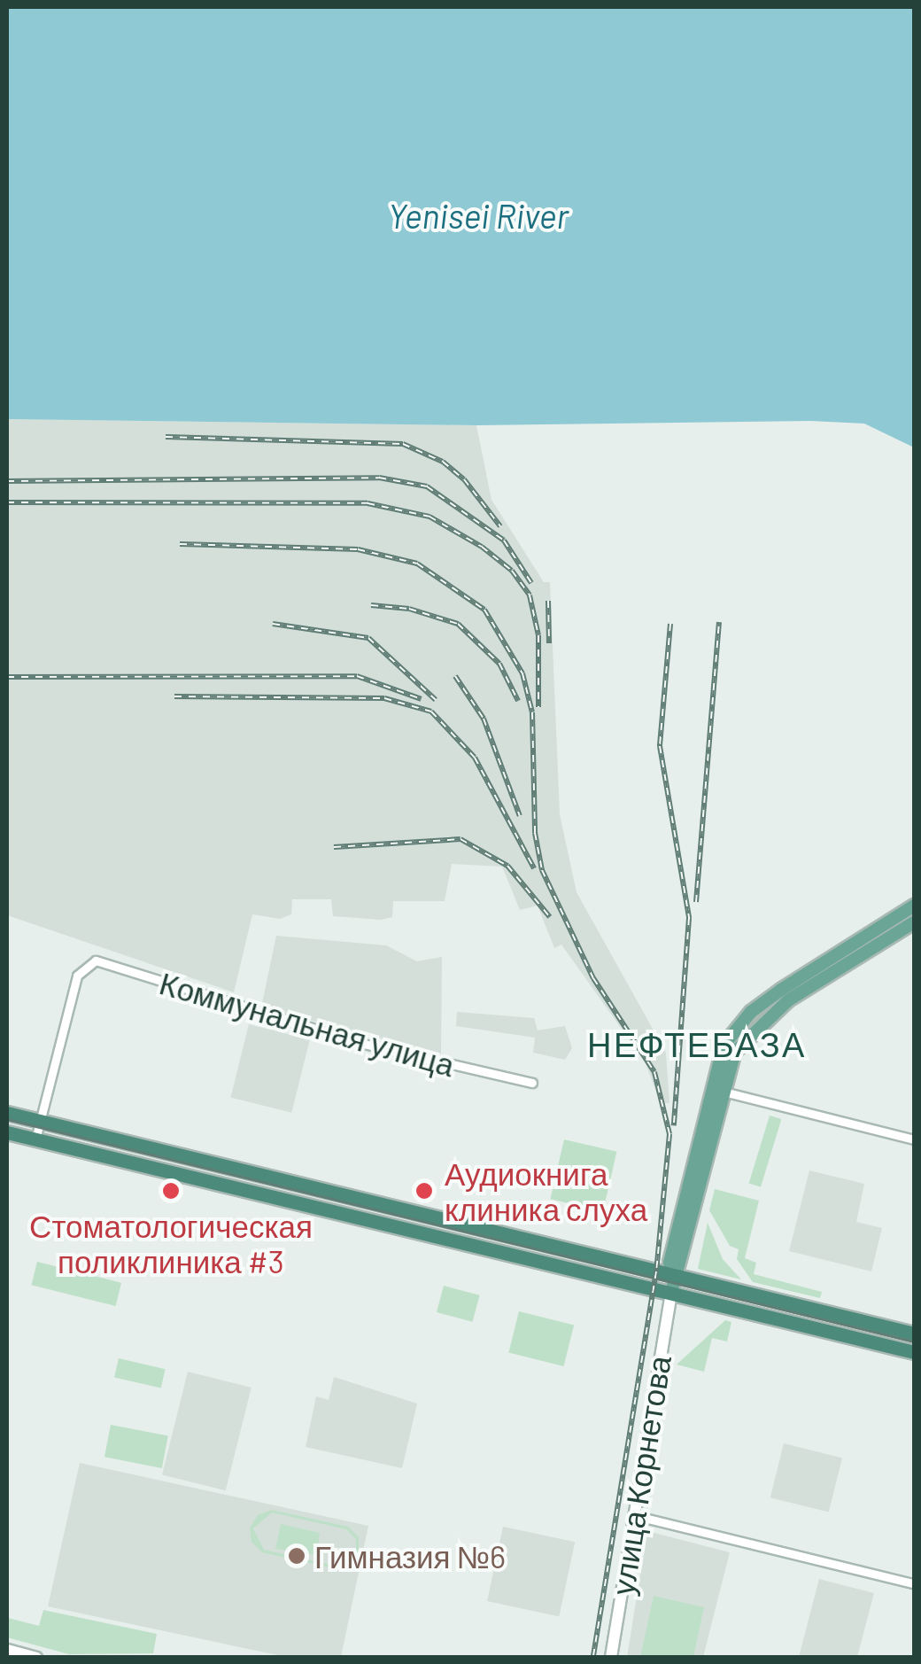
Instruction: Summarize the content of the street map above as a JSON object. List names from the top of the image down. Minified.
{"streets":{"main road":["улица Корнетова"],"street":["Коммунальная улица"]},"districts":["НЕФТЕБАЗА"],"water":["Yenisei River"],"places":["Стоматологическая поликлиника #3","Аудиокнига клиника слуха","Гимназия №6"]}
